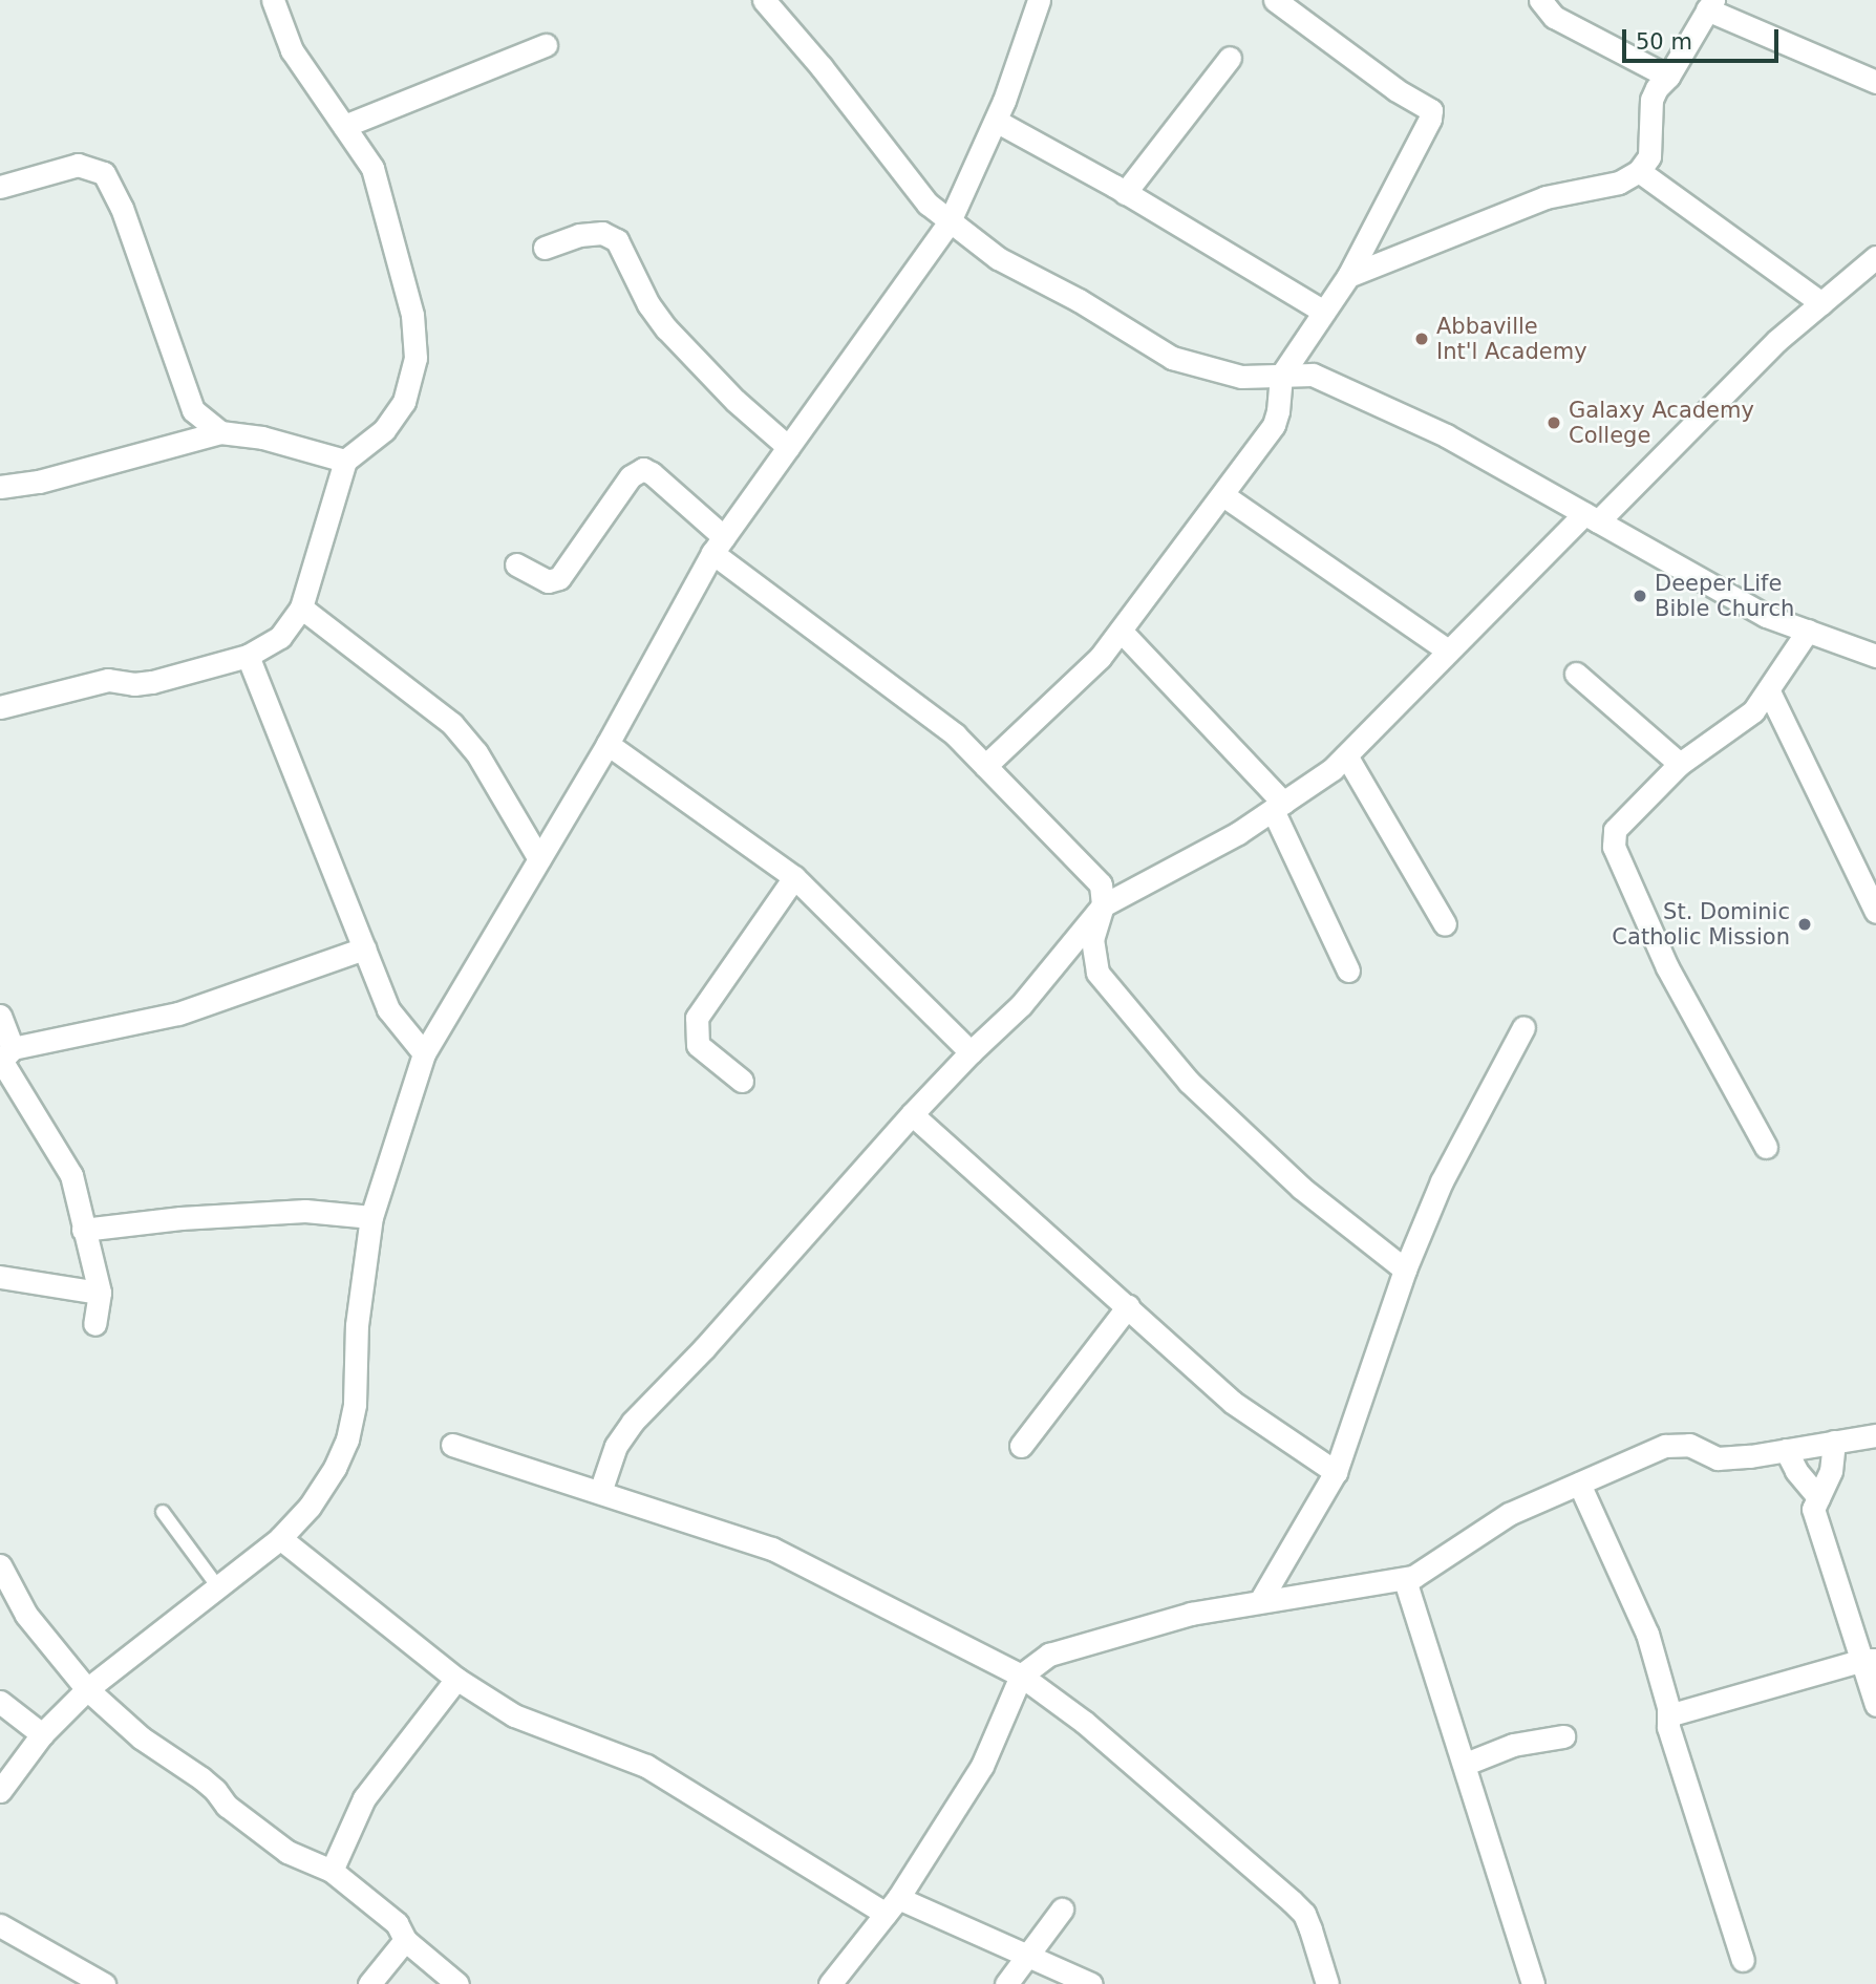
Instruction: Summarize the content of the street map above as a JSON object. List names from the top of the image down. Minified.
{"places":["Abbaville Int'l Academy","Galaxy Academy College","Deeper Life Bible Church","St. Dominic Catholic Mission"],"scale_bar":"50 m"}
